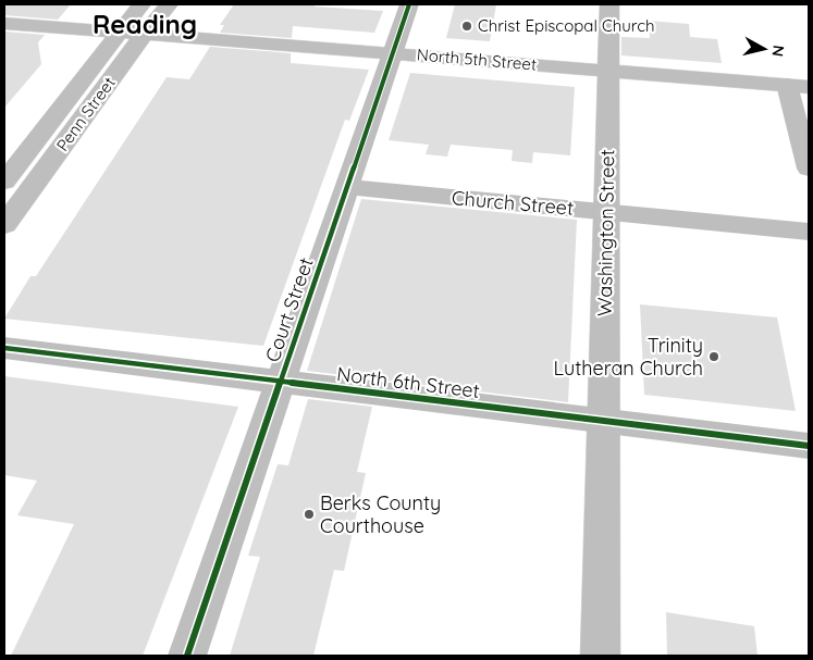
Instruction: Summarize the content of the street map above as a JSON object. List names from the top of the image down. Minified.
{"streets":{"main road":["North 5th Street","Penn Street","Church Street","Washington Street","Court Street","North 6th Street"]},"crossings":[["North 5th Street","Penn Street"],["North 5th Street","Washington Street"],["North 5th Street","Court Street"],["Church Street","Washington Street"],["Church Street","Court Street"],["Washington Street","North 6th Street"],["Court Street","North 6th Street"]],"districts":["Reading"],"places":["Christ Episcopal Church","Trinity Lutheran Church","Berks County Courthouse"],"north":"right"}
